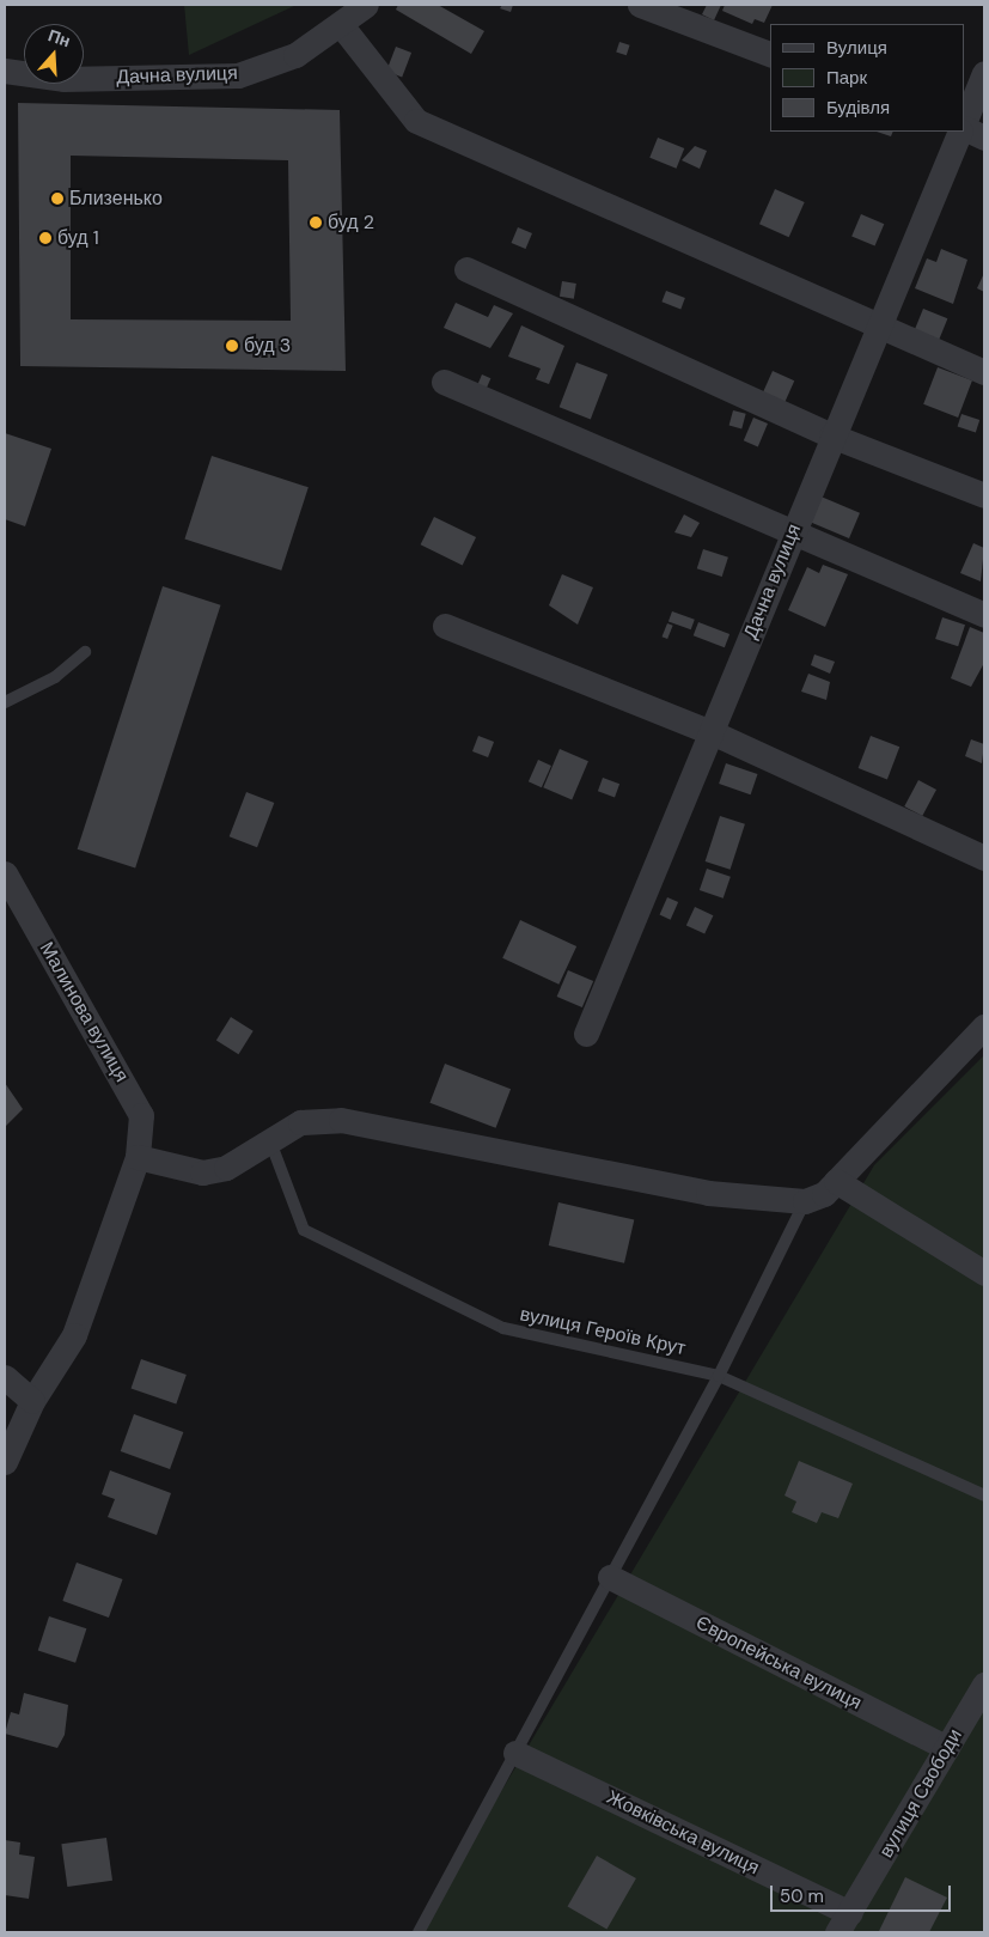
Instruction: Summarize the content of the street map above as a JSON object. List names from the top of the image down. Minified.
{"streets":{"street":["Дачна вулиця","Малинова вулиця","Європейська вулиця","вулиця Свободи","Жовківська вулиця"],"lane":["вулиця Героїв Крут"]},"crossings":[["Європейська вулиця","вулиця Свободи"],["вулиця Свободи","Жовківська вулиця"]],"places":["Близенько","буд 2","буд 1","буд 3"],"legend":["Вулиця","Парк","Будівля"],"scale_bar":"50 m","north":"top"}
